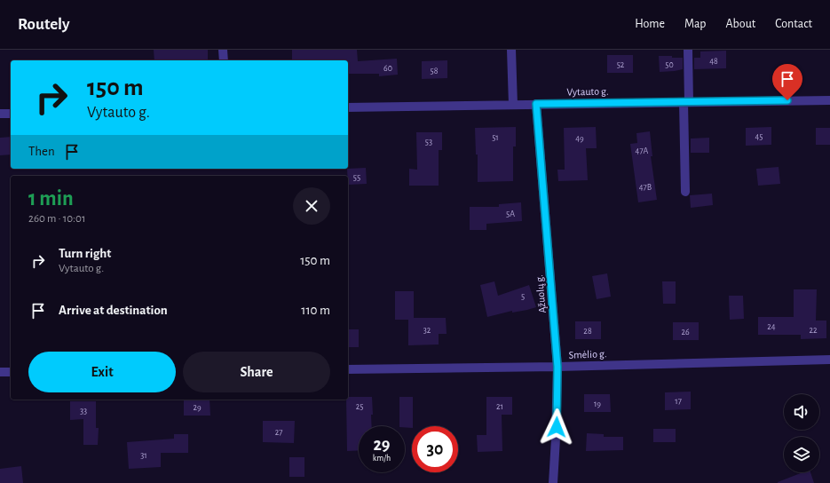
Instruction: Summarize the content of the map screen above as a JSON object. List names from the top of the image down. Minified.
{"streets":{"street":["Vytauto g.","Ąžuolų g.","Smėlio g."]},"crossings":[["Vytauto g.","Ąžuolų g."],["Ąžuolų g.","Smėlio g."]],"house_numbers":["48","52","50","60","58","45","51","49","53","47A","55","47B","5A","5","24","32","22","28","26","17","19","25","21","29","33","27","31"],"page":{"header":"Routely","nav":["Home","Map","About","Contact"],"turn":["150 m","Vytauto g."],"then":"Then","heading":["1 min","260 m · 10:01"],"list":[{"name":"Turn right","note":"Vytauto g.","value":"150 m"},{"name":"Arrive at destination","value":"110 m"}],"buttons":["Exit","Share"],"speed":"29 km/h","limit":"30"}}
